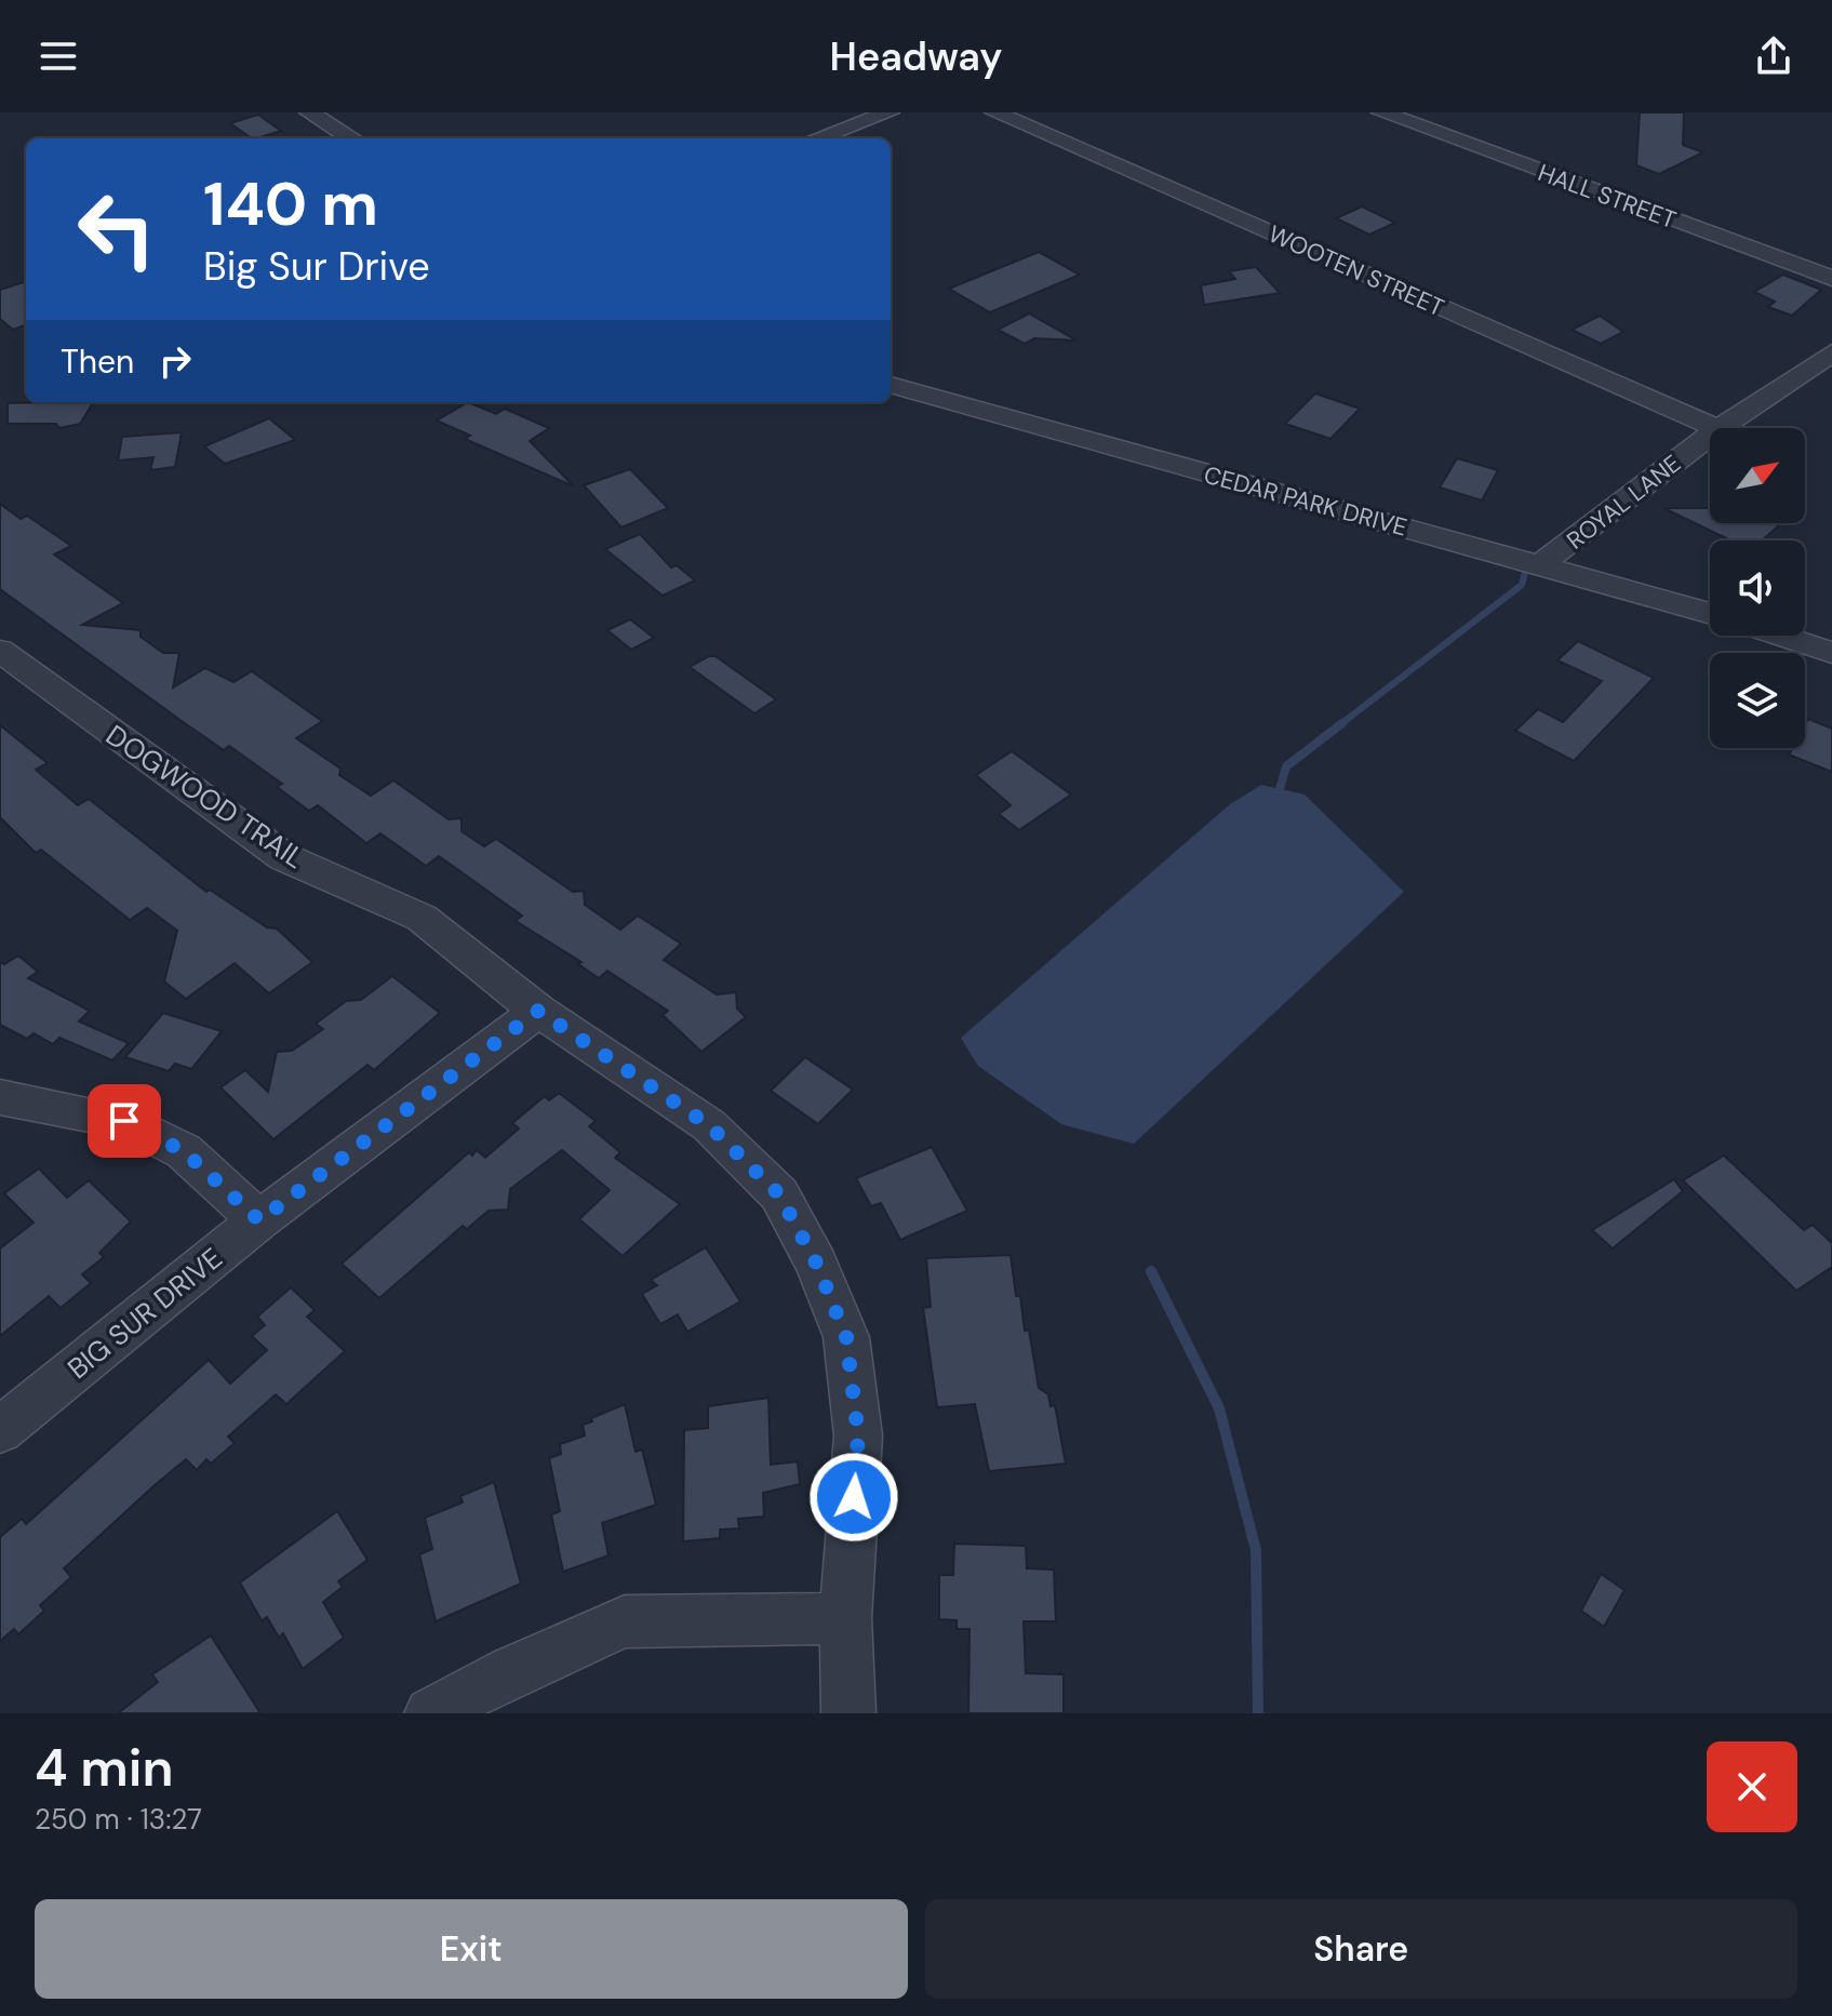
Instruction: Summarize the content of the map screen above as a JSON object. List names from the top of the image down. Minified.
{"streets":{"street":["HALL STREET","WOOTEN STREET","CEDAR PARK DRIVE","ROYAL LANE","DOGWOOD TRAIL","BIG SUR DRIVE"]},"crossings":[["CEDAR PARK DRIVE","ROYAL LANE"],["DOGWOOD TRAIL","BIG SUR DRIVE"]],"north":"top right","page":{"header":"Headway","turn":["140 m","Big Sur Drive"],"then":"Then","heading":["4 min","250 m · 13:27"],"buttons":["Exit","Share"]}}
